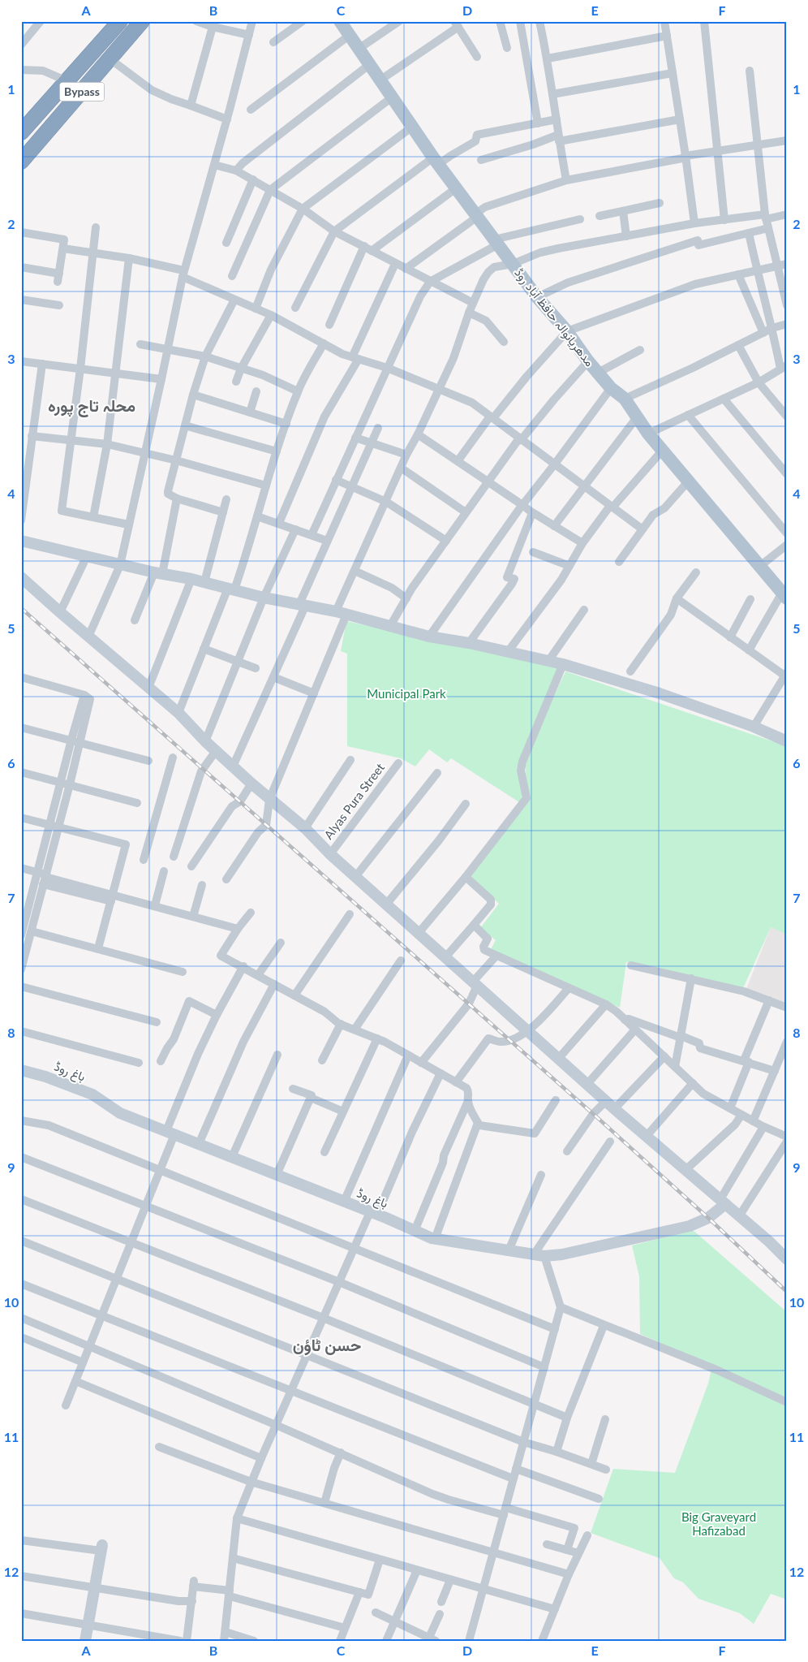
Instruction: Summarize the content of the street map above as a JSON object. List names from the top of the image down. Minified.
{"streets":{"highway":["Bypass"],"main road":["مدھریانوالہ حافظ آباد روڈ"],"street":["Alyas Pura Street","باغ روڈ"]},"districts":["محلہ تاج پورہ","حسن ٹاؤن"],"parks":["Municipal Park","Big Graveyard Hafizabad"],"grid":{"columns":["A","B","C","D","E","F"],"rows":["1","2","3","4","5","6","7","8","9","10","11","12"]}}
